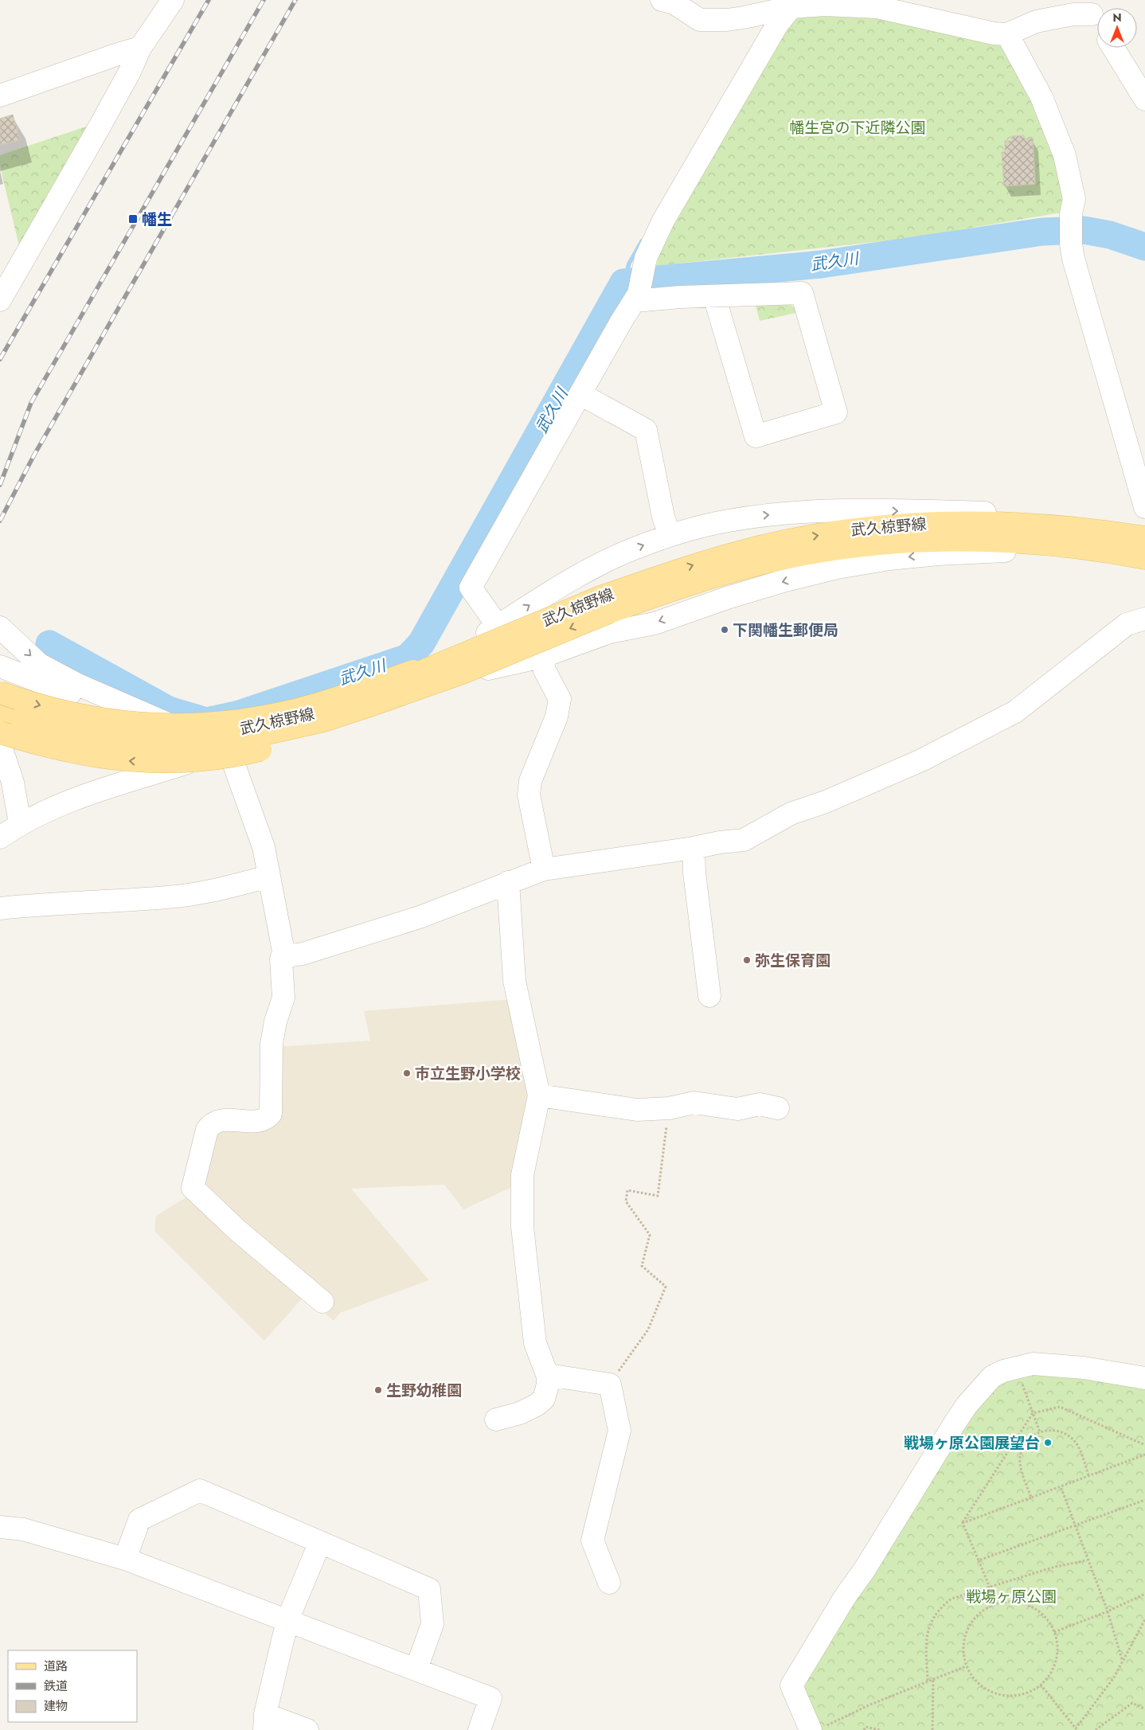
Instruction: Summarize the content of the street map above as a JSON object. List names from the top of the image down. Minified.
{"streets":{"main road":["武久椋野線"]},"water":["武久川"],"parks":["幡生宮の下近隣公園","戦場ヶ原公園"],"places":{"transit":["幡生"],"other":["下関幡生郵便局","弥生保育園","市立生野小学校","生野幼稚園","戦場ヶ原公園展望台"]},"legend":["道路","鉄道","建物"],"north":"top"}
